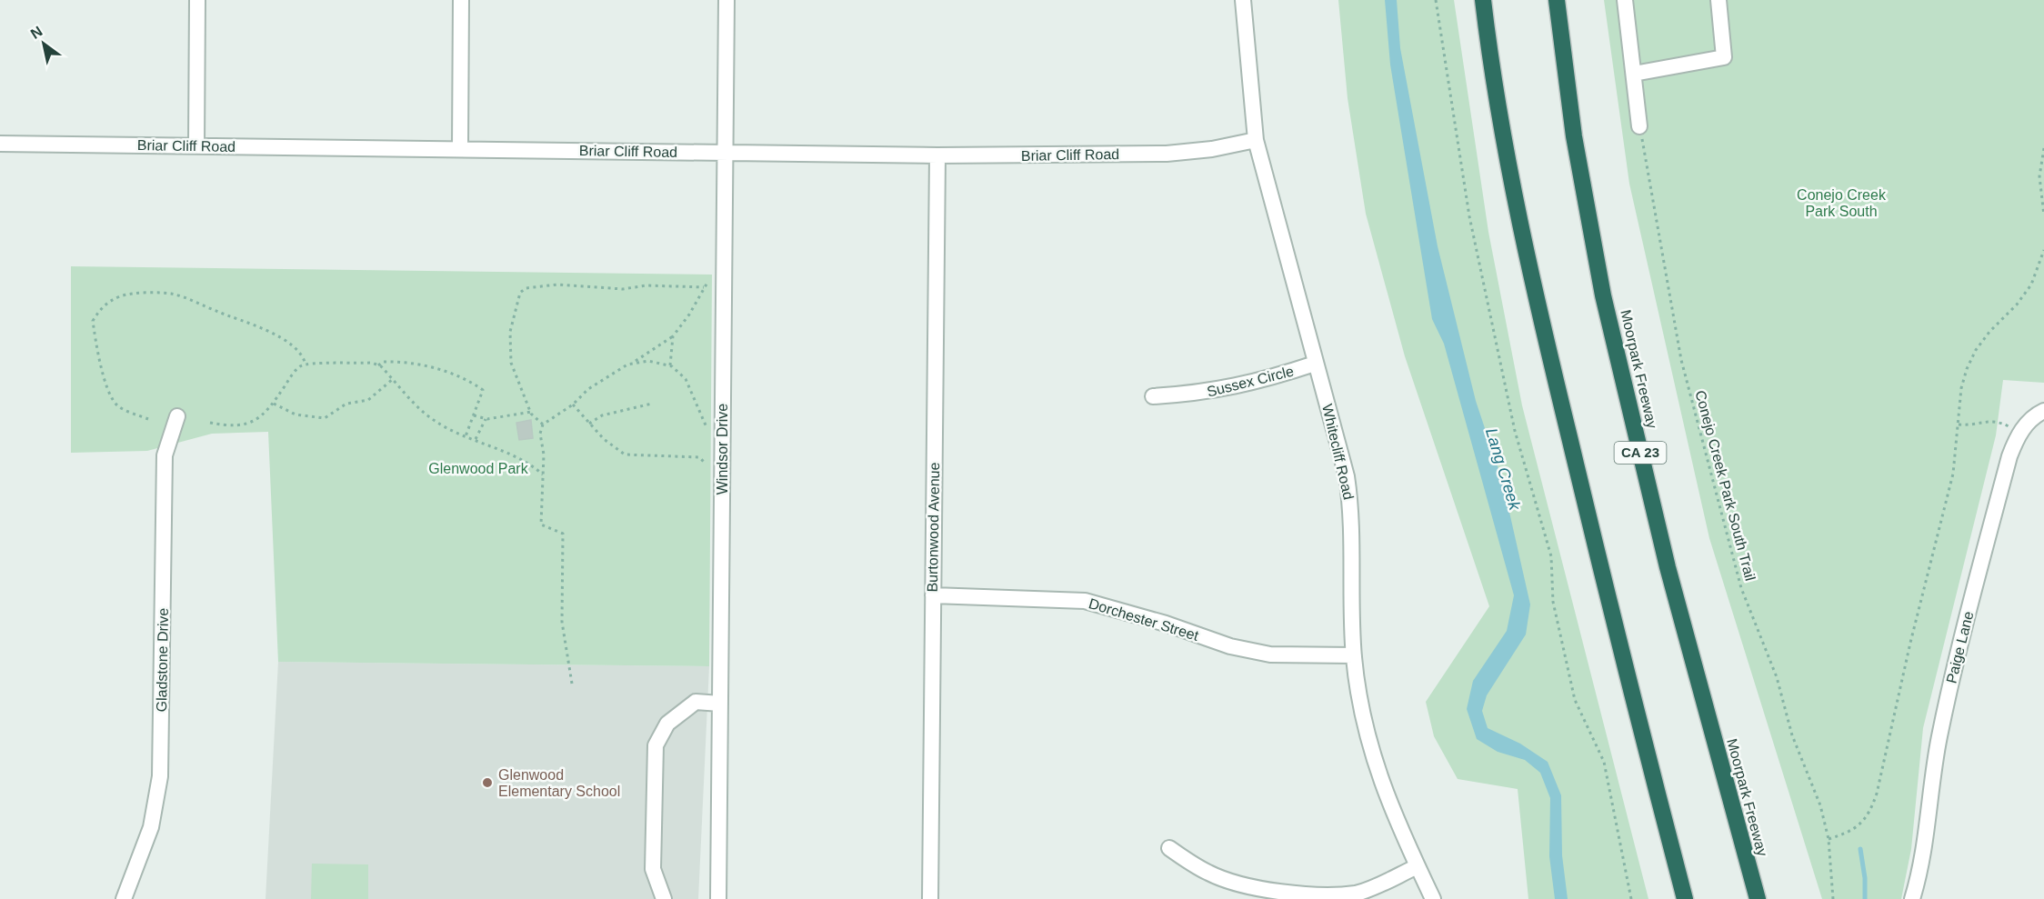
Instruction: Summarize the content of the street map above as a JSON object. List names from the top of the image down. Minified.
{"streets":{"highway":["Moorpark Freeway","CA 23"],"street":["Briar Cliff Road","Sussex Circle","Windsor Drive","Whitecliff Road","Burtonwood Avenue","Dorchester Street","Paige Lane","Gladstone Drive"],"path":["Conejo Creek Park South Trail"]},"crossings":[["Briar Cliff Road","Windsor Drive"],["Briar Cliff Road","Whitecliff Road"],["Briar Cliff Road","Burtonwood Avenue"],["Sussex Circle","Whitecliff Road"],["Whitecliff Road","Dorchester Street"],["Burtonwood Avenue","Dorchester Street"]],"water":["Lang Creek"],"parks":["Conejo Creek Park South","Glenwood Park"],"places":["Glenwood Elementary School"],"north":"top left"}
